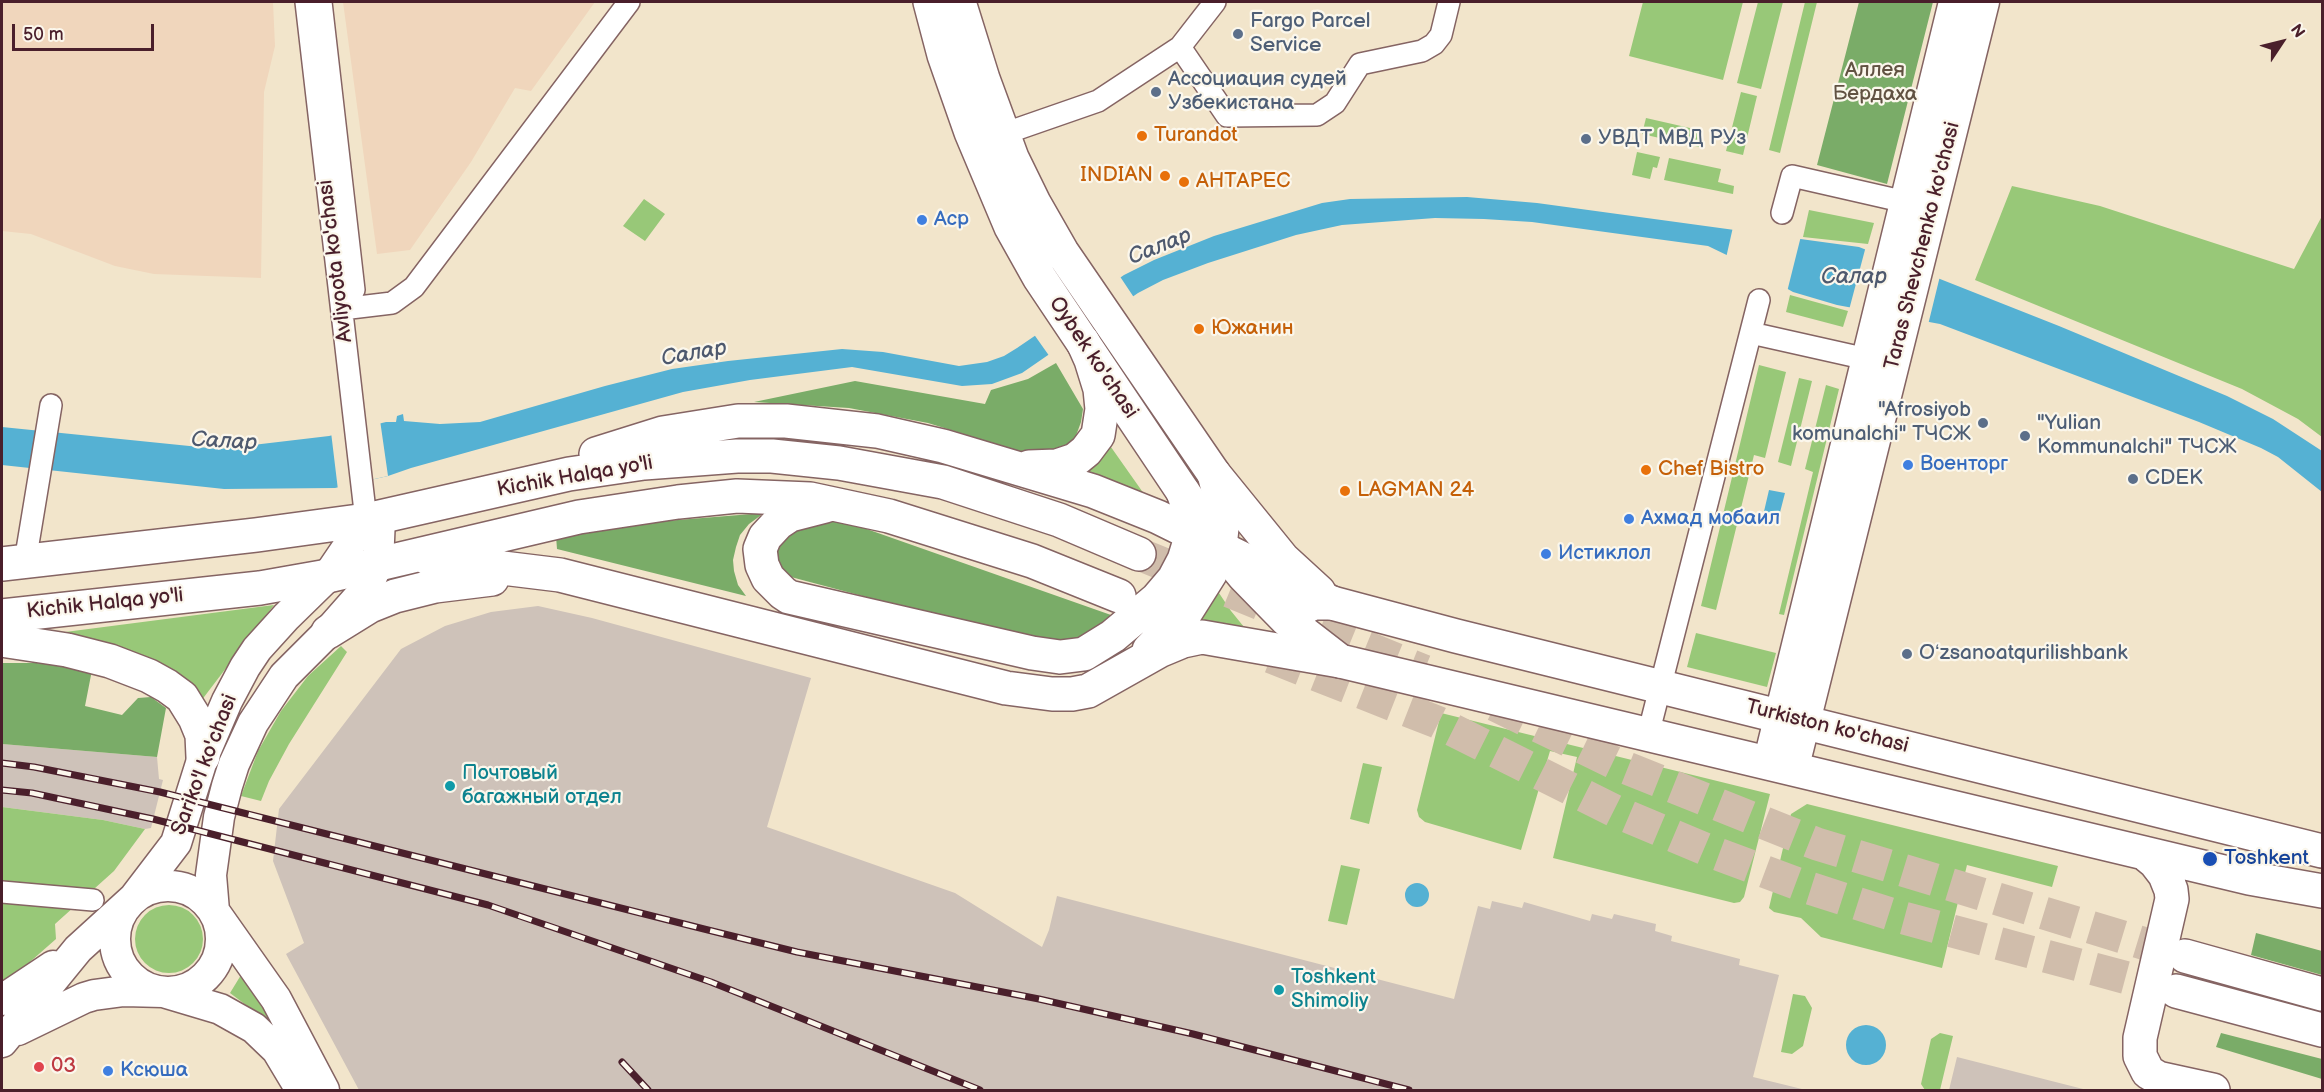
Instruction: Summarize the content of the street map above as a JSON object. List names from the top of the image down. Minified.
{"streets":{"main road":["Taras Shevchenko ko'chasi","Oybek ko'chasi","Kichik Halqa yo'li","Turkiston ko'chasi","Sariko'l ko'chasi"],"street":["Avliyoota ko'chasi"]},"crossings":[["Taras Shevchenko ko'chasi","Turkiston ko'chasi"],["Avliyoota ko'chasi","Kichik Halqa yo'li"],["Avliyoota ko'chasi","Sariko'l ko'chasi"],["Oybek ko'chasi","Turkiston ko'chasi"],["Kichik Halqa yo'li","Sariko'l ko'chasi"]],"water":["Салар"],"parks":["Аллея Бердаха"],"places":["Fargo Parcel Service","Ассоциация судей Узбекистана","Turandot","УВДТ МВД РУз","INDIAN","АНТАРЕС","Аср","Южанин","\"Afrosiyob komunalchi\" ТЧСЖ","\"Yulian Kommunalchi\" ТЧСЖ","Военторг","Chef Bistro","CDEK","LAGMAN 24","Ахмад мобаил","Истиклол","Oʻzsanoatqurilishbank","Почтовый багажный отдел","Toshkent","Toshkent Shimoliy","03","Ксюша"],"scale_bar":"50 m","north":"top right"}
